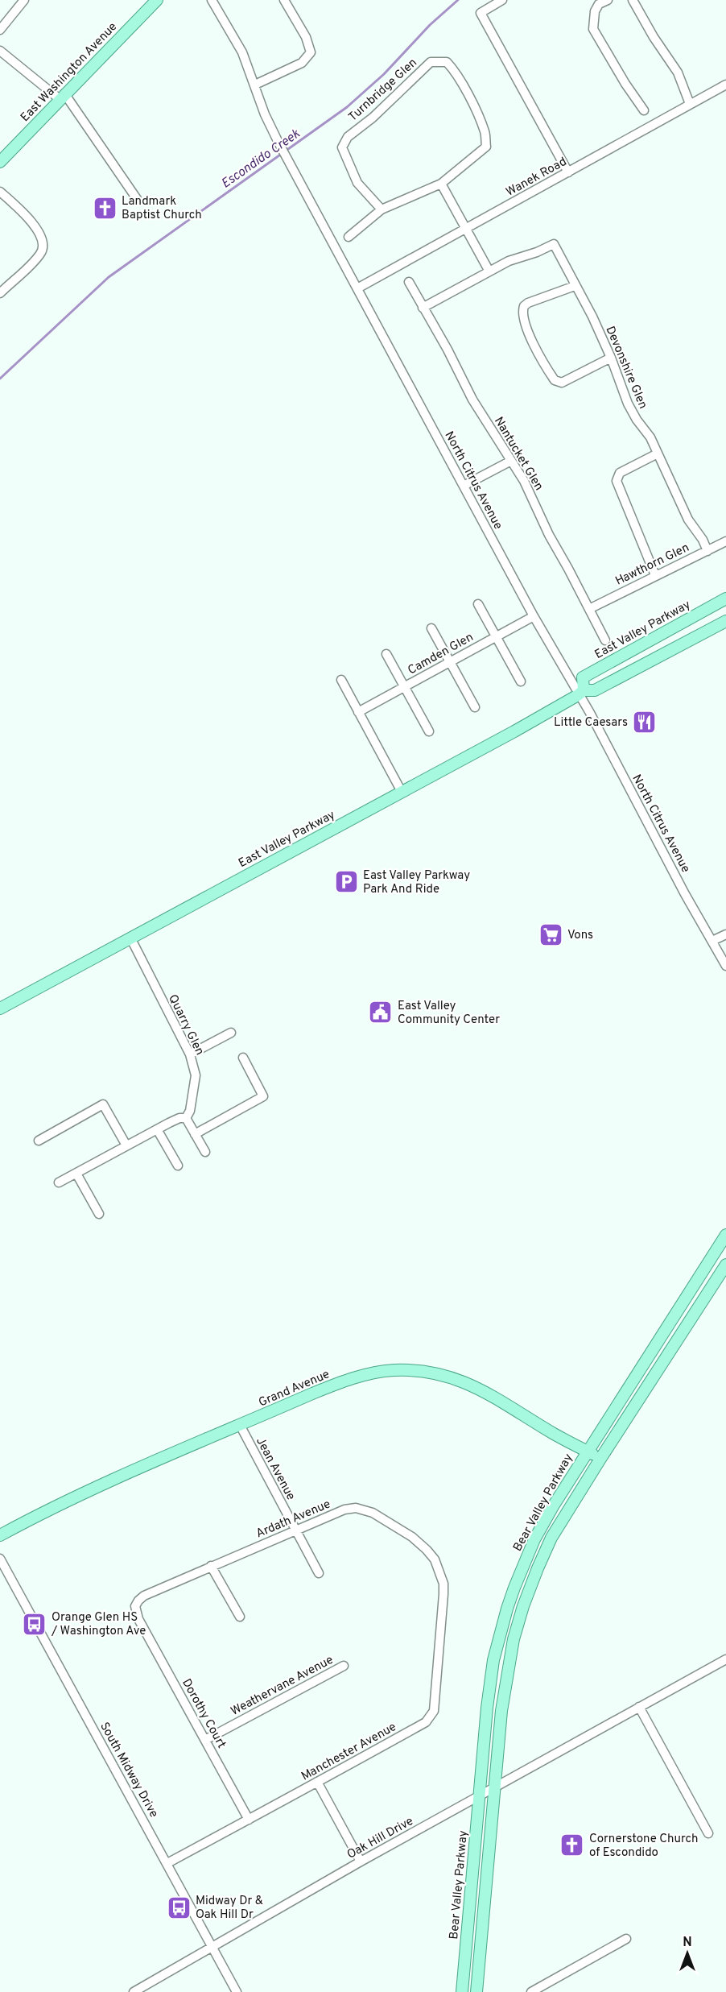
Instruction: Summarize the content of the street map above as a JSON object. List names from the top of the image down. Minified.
{"streets":{"main road":["East Washington Avenue","East Valley Parkway","Grand Avenue","Bear Valley Parkway"],"street":["Turnbridge Glen","Wanek Road","Devonshire Glen","Nantucket Glen","North Citrus Avenue","Hawthorn Glen","Camden Glen","Quarry Glen","Jean Avenue","Ardath Avenue","Weathervane Avenue","Dorothy Court","Manchester Avenue","South Midway Drive","Oak Hill Drive"]},"crossings":[["Wanek Road","North Citrus Avenue"],["Devonshire Glen","Hawthorn Glen"],["Nantucket Glen","Hawthorn Glen"],["North Citrus Avenue","East Valley Parkway"],["North Citrus Avenue","Camden Glen"],["East Valley Parkway","Quarry Glen"],["Grand Avenue","Jean Avenue"],["Grand Avenue","Bear Valley Parkway"],["Jean Avenue","Ardath Avenue"],["Bear Valley Parkway","Oak Hill Drive"],["Ardath Avenue","Dorothy Court"],["Ardath Avenue","Manchester Avenue"],["Weathervane Avenue","Dorothy Court"],["Dorothy Court","Manchester Avenue"],["Manchester Avenue","South Midway Drive"],["South Midway Drive","Oak Hill Drive"]],"water":["Escondido Creek"],"places":{"church":["Landmark Baptist Church","Cornerstone Church of Escondido"],"restaurant":["Little Caesars"],"parking":["East Valley Parkway Park And Ride"],"supermarket":["Vons"],"public building":["East Valley Community Center"],"bus stop":["Orange Glen HS / Washington Ave","Midway Dr & Oak Hill Dr"]},"north":"top"}
